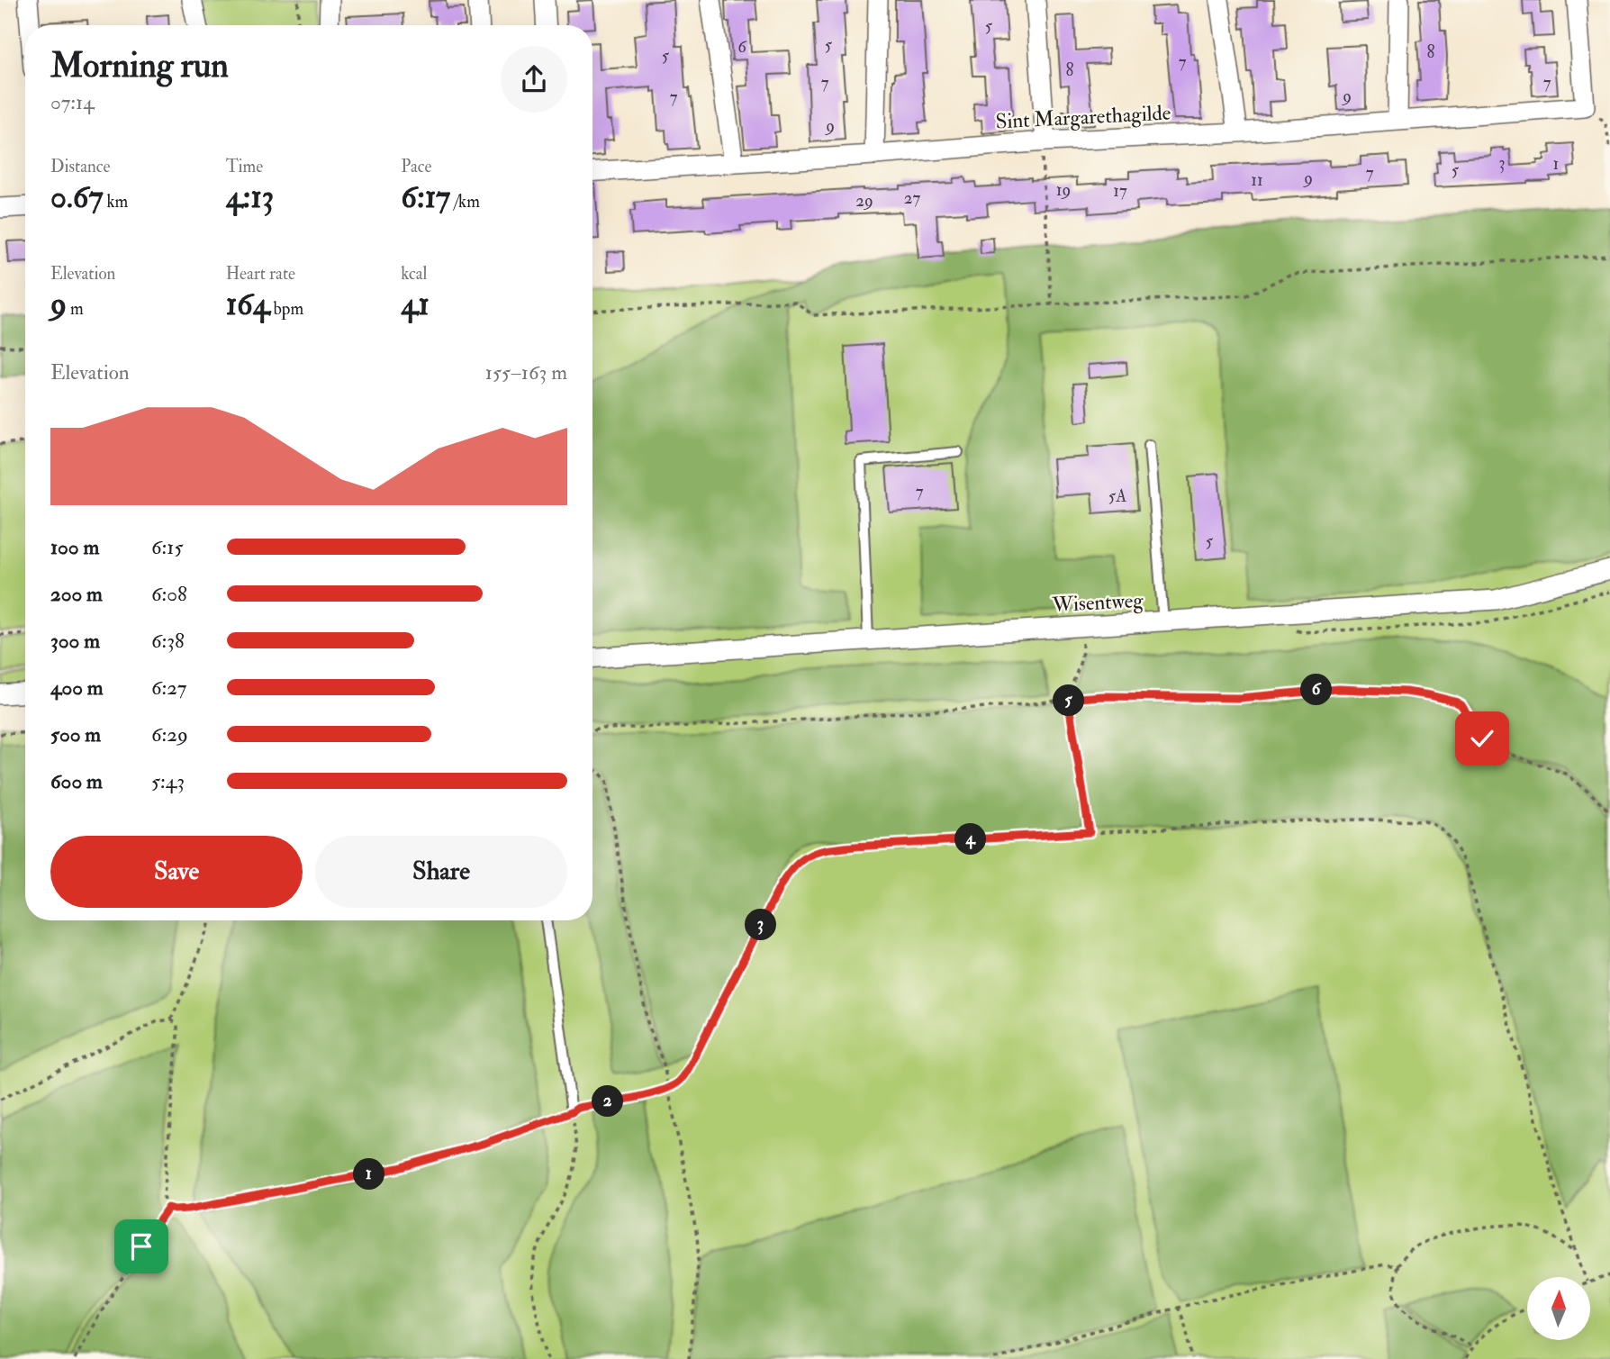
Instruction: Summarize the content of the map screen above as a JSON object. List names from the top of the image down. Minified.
{"streets":{"street":["Sint Margarethagilde","Wisentweg"]},"house_numbers":["5","5","6","8","5","7","8","7","7","9","7","9","3","1","5","7","9","11","19","17","27","29","7","5A","5"],"north":"top","page":{"heading":["Morning run","07:14"],"stats":[["Distance","0.67 km"],["Time","4:13"],["Pace","6:17 /km"],["Elevation","9 m"],["Heart rate","164 bpm"],["kcal","41"]],"chart":["Elevation","155–163 m"],"list":[{"name":"100 m","note":"6:15"},{"name":"200 m","note":"6:08"},{"name":"300 m","note":"6:38"},{"name":"400 m","note":"6:27"},{"name":"500 m","note":"6:29"},{"name":"600 m","note":"5:43"}],"pins":["6","5","4","3","2","1"],"buttons":["Save","Share"]}}
